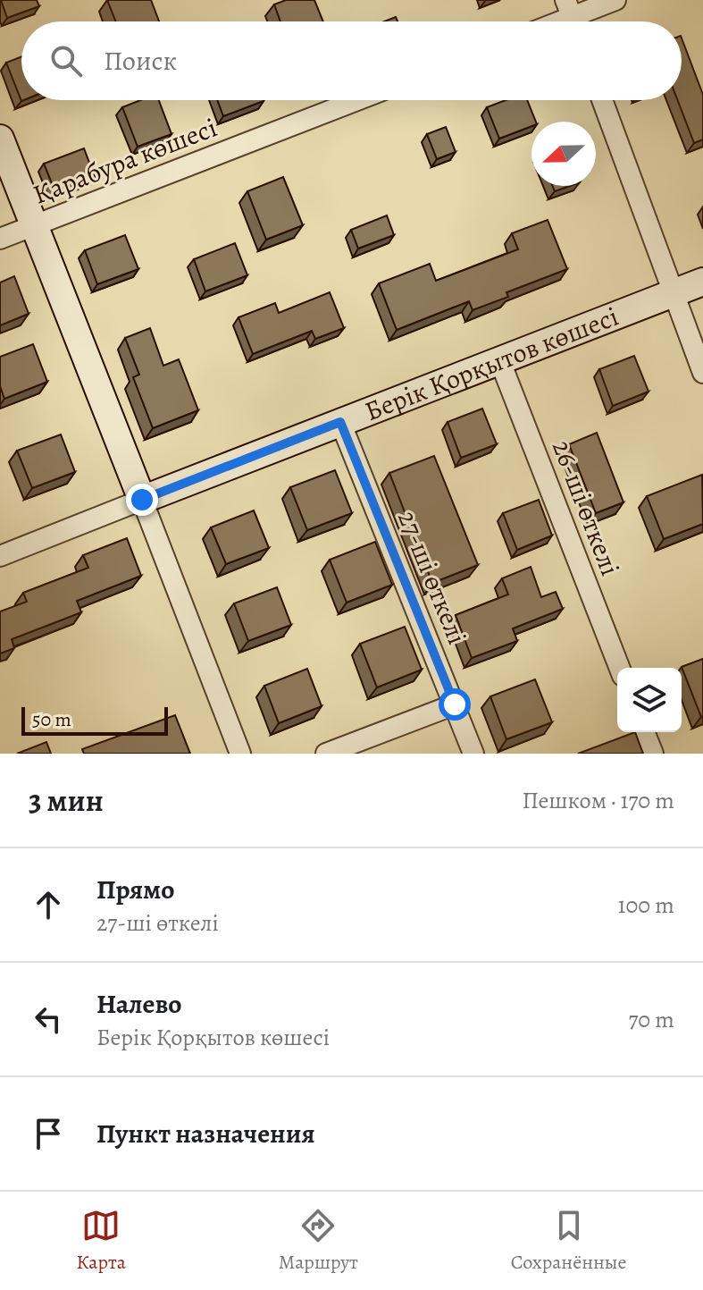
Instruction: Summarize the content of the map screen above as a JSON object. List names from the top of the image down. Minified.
{"streets":{"street":["Қарабура көшесі","Берік Қорқытов көшесі","26-ші өткелі","27-ші өткелі"]},"crossings":[["Берік Қорқытов көшесі","26-ші өткелі"],["Берік Қорқытов көшесі","27-ші өткелі"]],"scale_bar":"50 m","north":"left","page":{"search":"Поиск","scale":"50 m","heading":["3 мин","Пешком · 170 m"],"list":[["Прямо","27-ші өткелі","100 m"],["Налево","Берік Қорқытов көшесі","70 m"],"Пункт назначения"],"nav":["Карта","Маршрут","Сохранённые"]}}
